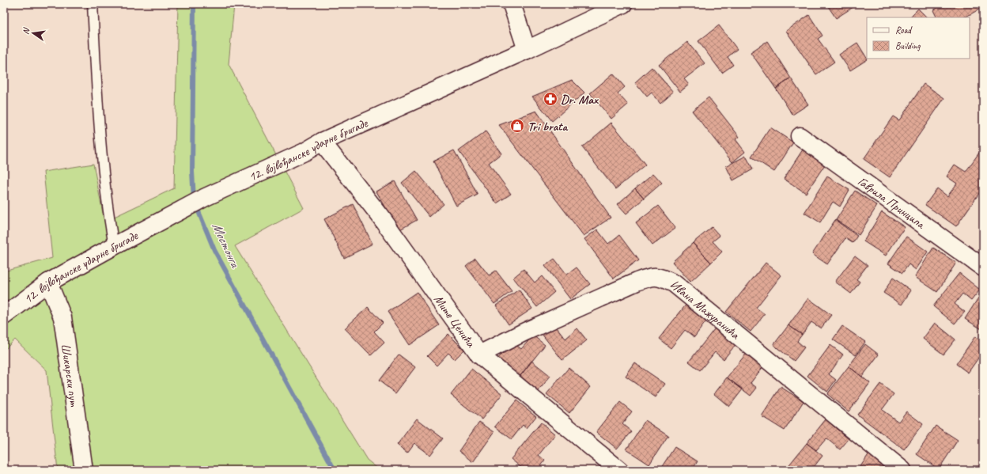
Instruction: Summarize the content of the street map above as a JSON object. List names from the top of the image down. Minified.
{"streets":{"street":["12. војвођанске ударне бригаде","Гаврила Принципа","Ивана Мажуранића","Мите Ценића","Шикарски пут"]},"crossings":[["12. војвођанске ударне бригаде","Мите Ценића"],["12. војвођанске ударне бригаде","Шикарски пут"],["Ивана Мажуранића","Мите Ценића"]],"water":["Мостонга"],"places":{"pharmacy":["Dr. Max"],"shop":["Tri brata"]},"legend":["Road","Building"],"north":"left"}
